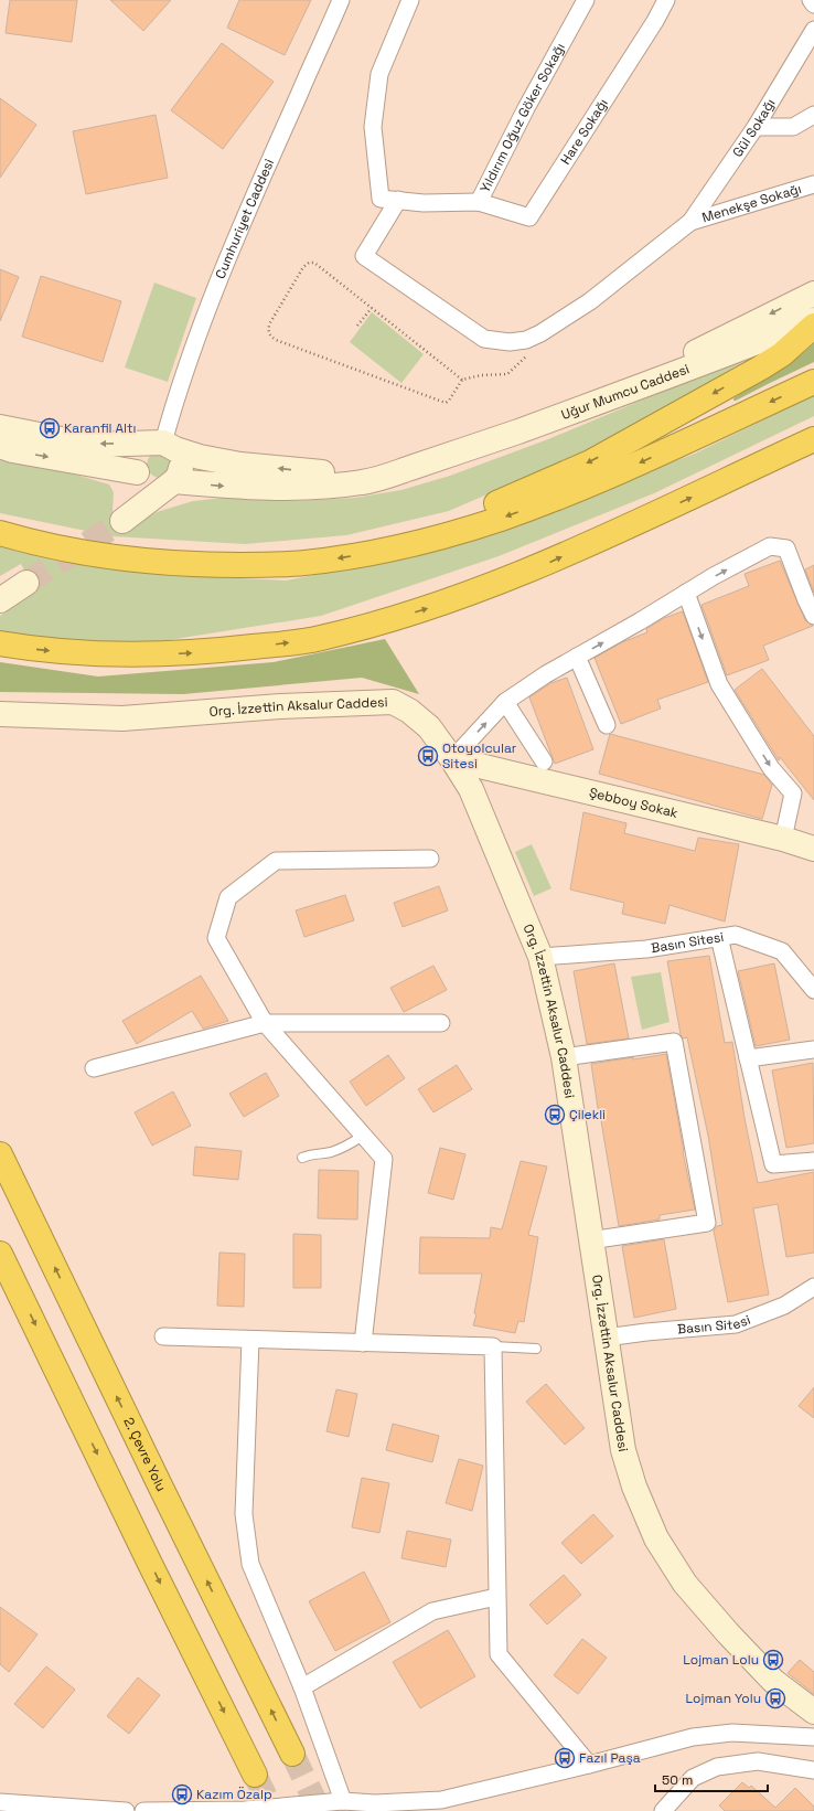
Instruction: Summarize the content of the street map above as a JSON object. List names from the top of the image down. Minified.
{"streets":{"highway":["2. Çevre Yolu"],"main road":["Uğur Mumcu Caddesi","Org. İzzettin Aksalur Caddesi","Şebboy Sokak"],"street":["Yıldırım Oğuz Göker Sokağı","Gül Sokağı","Hare Sokağı","Menekşe Sokağı","Cumhuriyet Caddesi","Basın Sitesi"]},"crossings":[["Yıldırım Oğuz Göker Sokağı","Hare Sokağı"],["Gül Sokağı","Menekşe Sokağı"],["Org. İzzettin Aksalur Caddesi","Şebboy Sokak"],["Org. İzzettin Aksalur Caddesi","Basın Sitesi"]],"places":{"bus stop":["Karanfil Altı","Otoyolcular Sitesi","Çilekli","Lojman Lolu","Lojman Yolu","Fazıl Paşa","Kazım Özalp"]},"scale_bar":"50 m"}
